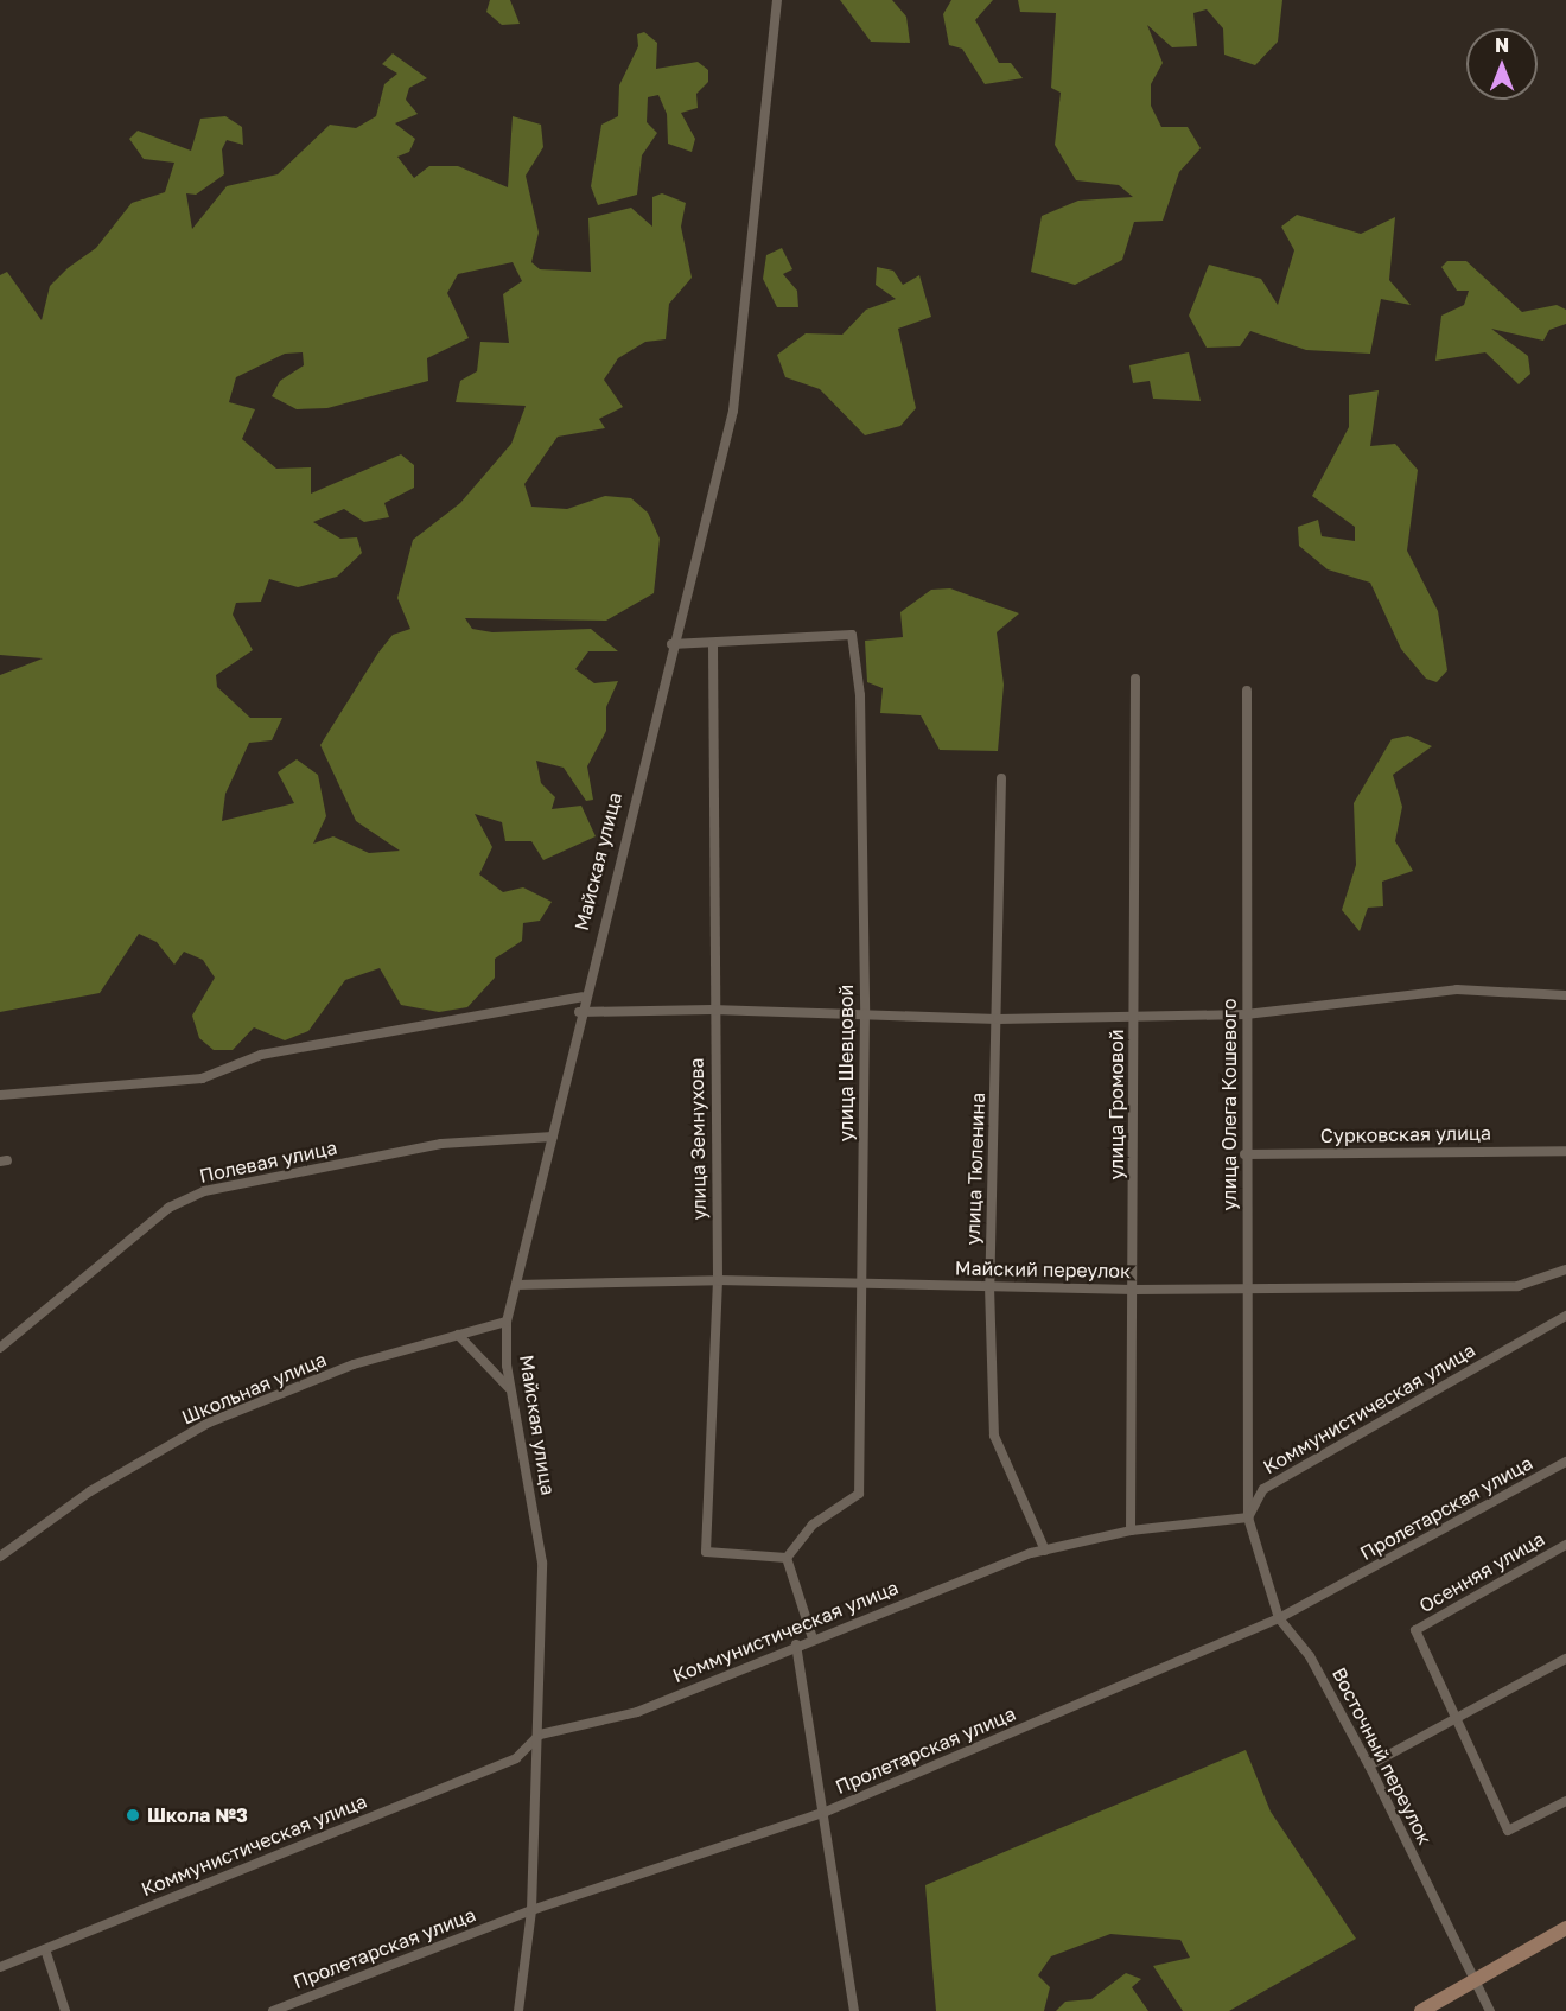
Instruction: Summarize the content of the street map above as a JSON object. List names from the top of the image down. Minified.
{"streets":{"street":["Майская улица","улица Шевцовой","улица Громовой","улица Олега Кошевого","Сурковская улица","улица Земнухова","Полевая улица","улица Тюленина","Майский переулок","Школьная улица","Коммунистическая улица","Пролетарская улица","Осенняя улица","Восточный переулок"]},"crossings":[["Майская улица","Полевая улица"],["Майская улица","Майский переулок"],["Майская улица","Школьная улица"],["Майская улица","Коммунистическая улица"],["Майская улица","Пролетарская улица"],["улица Шевцовой","улица Земнухова"],["улица Шевцовой","Майский переулок"],["улица Громовой","Майский переулок"],["улица Громовой","Коммунистическая улица"],["улица Олега Кошевого","Сурковская улица"],["улица Олега Кошевого","Майский переулок"],["улица Олега Кошевого","Коммунистическая улица"],["улица Олега Кошевого","Восточный переулок"],["улица Земнухова","Майский переулок"],["улица Тюленина","Майский переулок"],["улица Тюленина","Коммунистическая улица"],["Коммунистическая улица","Восточный переулок"],["Пролетарская улица","Восточный переулок"]],"places":["Школа №3"],"north":"top"}
